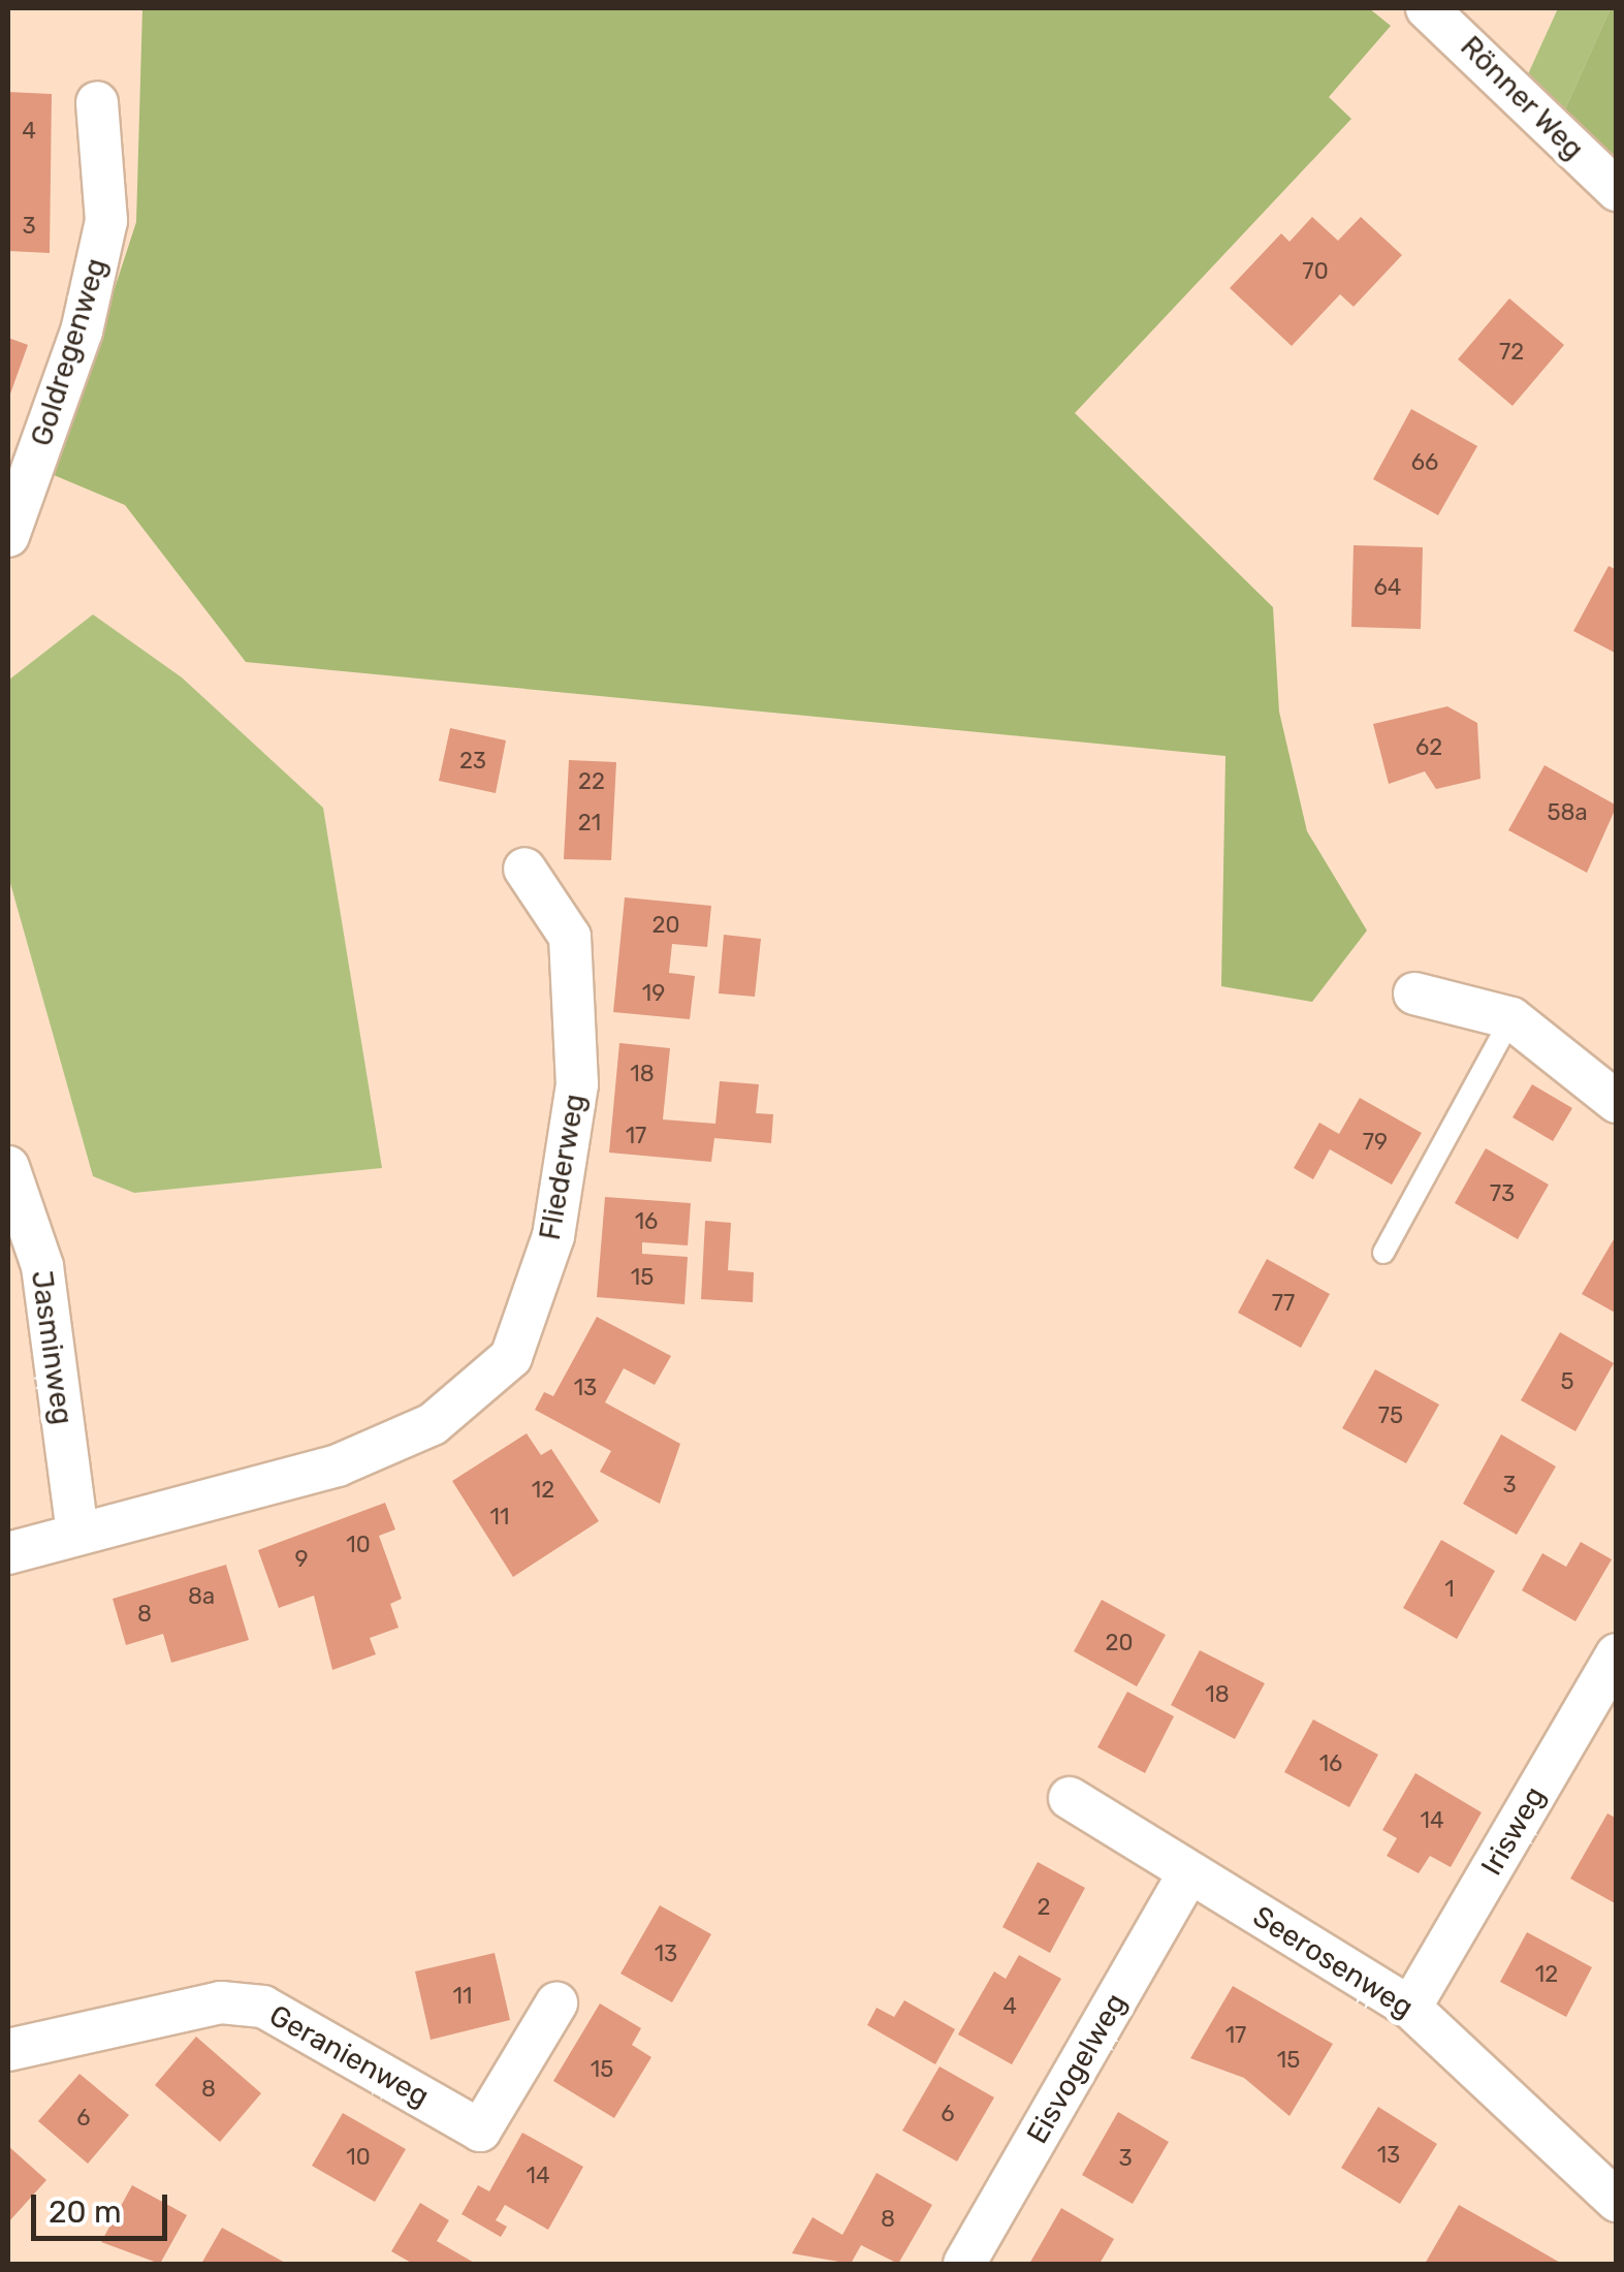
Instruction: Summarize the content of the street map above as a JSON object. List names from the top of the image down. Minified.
{"streets":{"street":["Rönner Weg","Goldregenweg","Fliederweg","Jasminweg","Irisweg","Seerosenweg","Geranienweg","Eisvogelweg"]},"crossings":[["Fliederweg","Jasminweg"],["Irisweg","Seerosenweg"],["Seerosenweg","Eisvogelweg"]],"house_numbers":["4","3","70","72","66","64","62","23","22","58a","21","20","19","18","17","79","73","16","15","77","5","13","75","3","12","11","10","9","1","8a","8","20","18","16","14","2","13","12","11","4","17","15","15","8","6","6","13","10","3","14","8"],"scale_bar":"20 m"}
